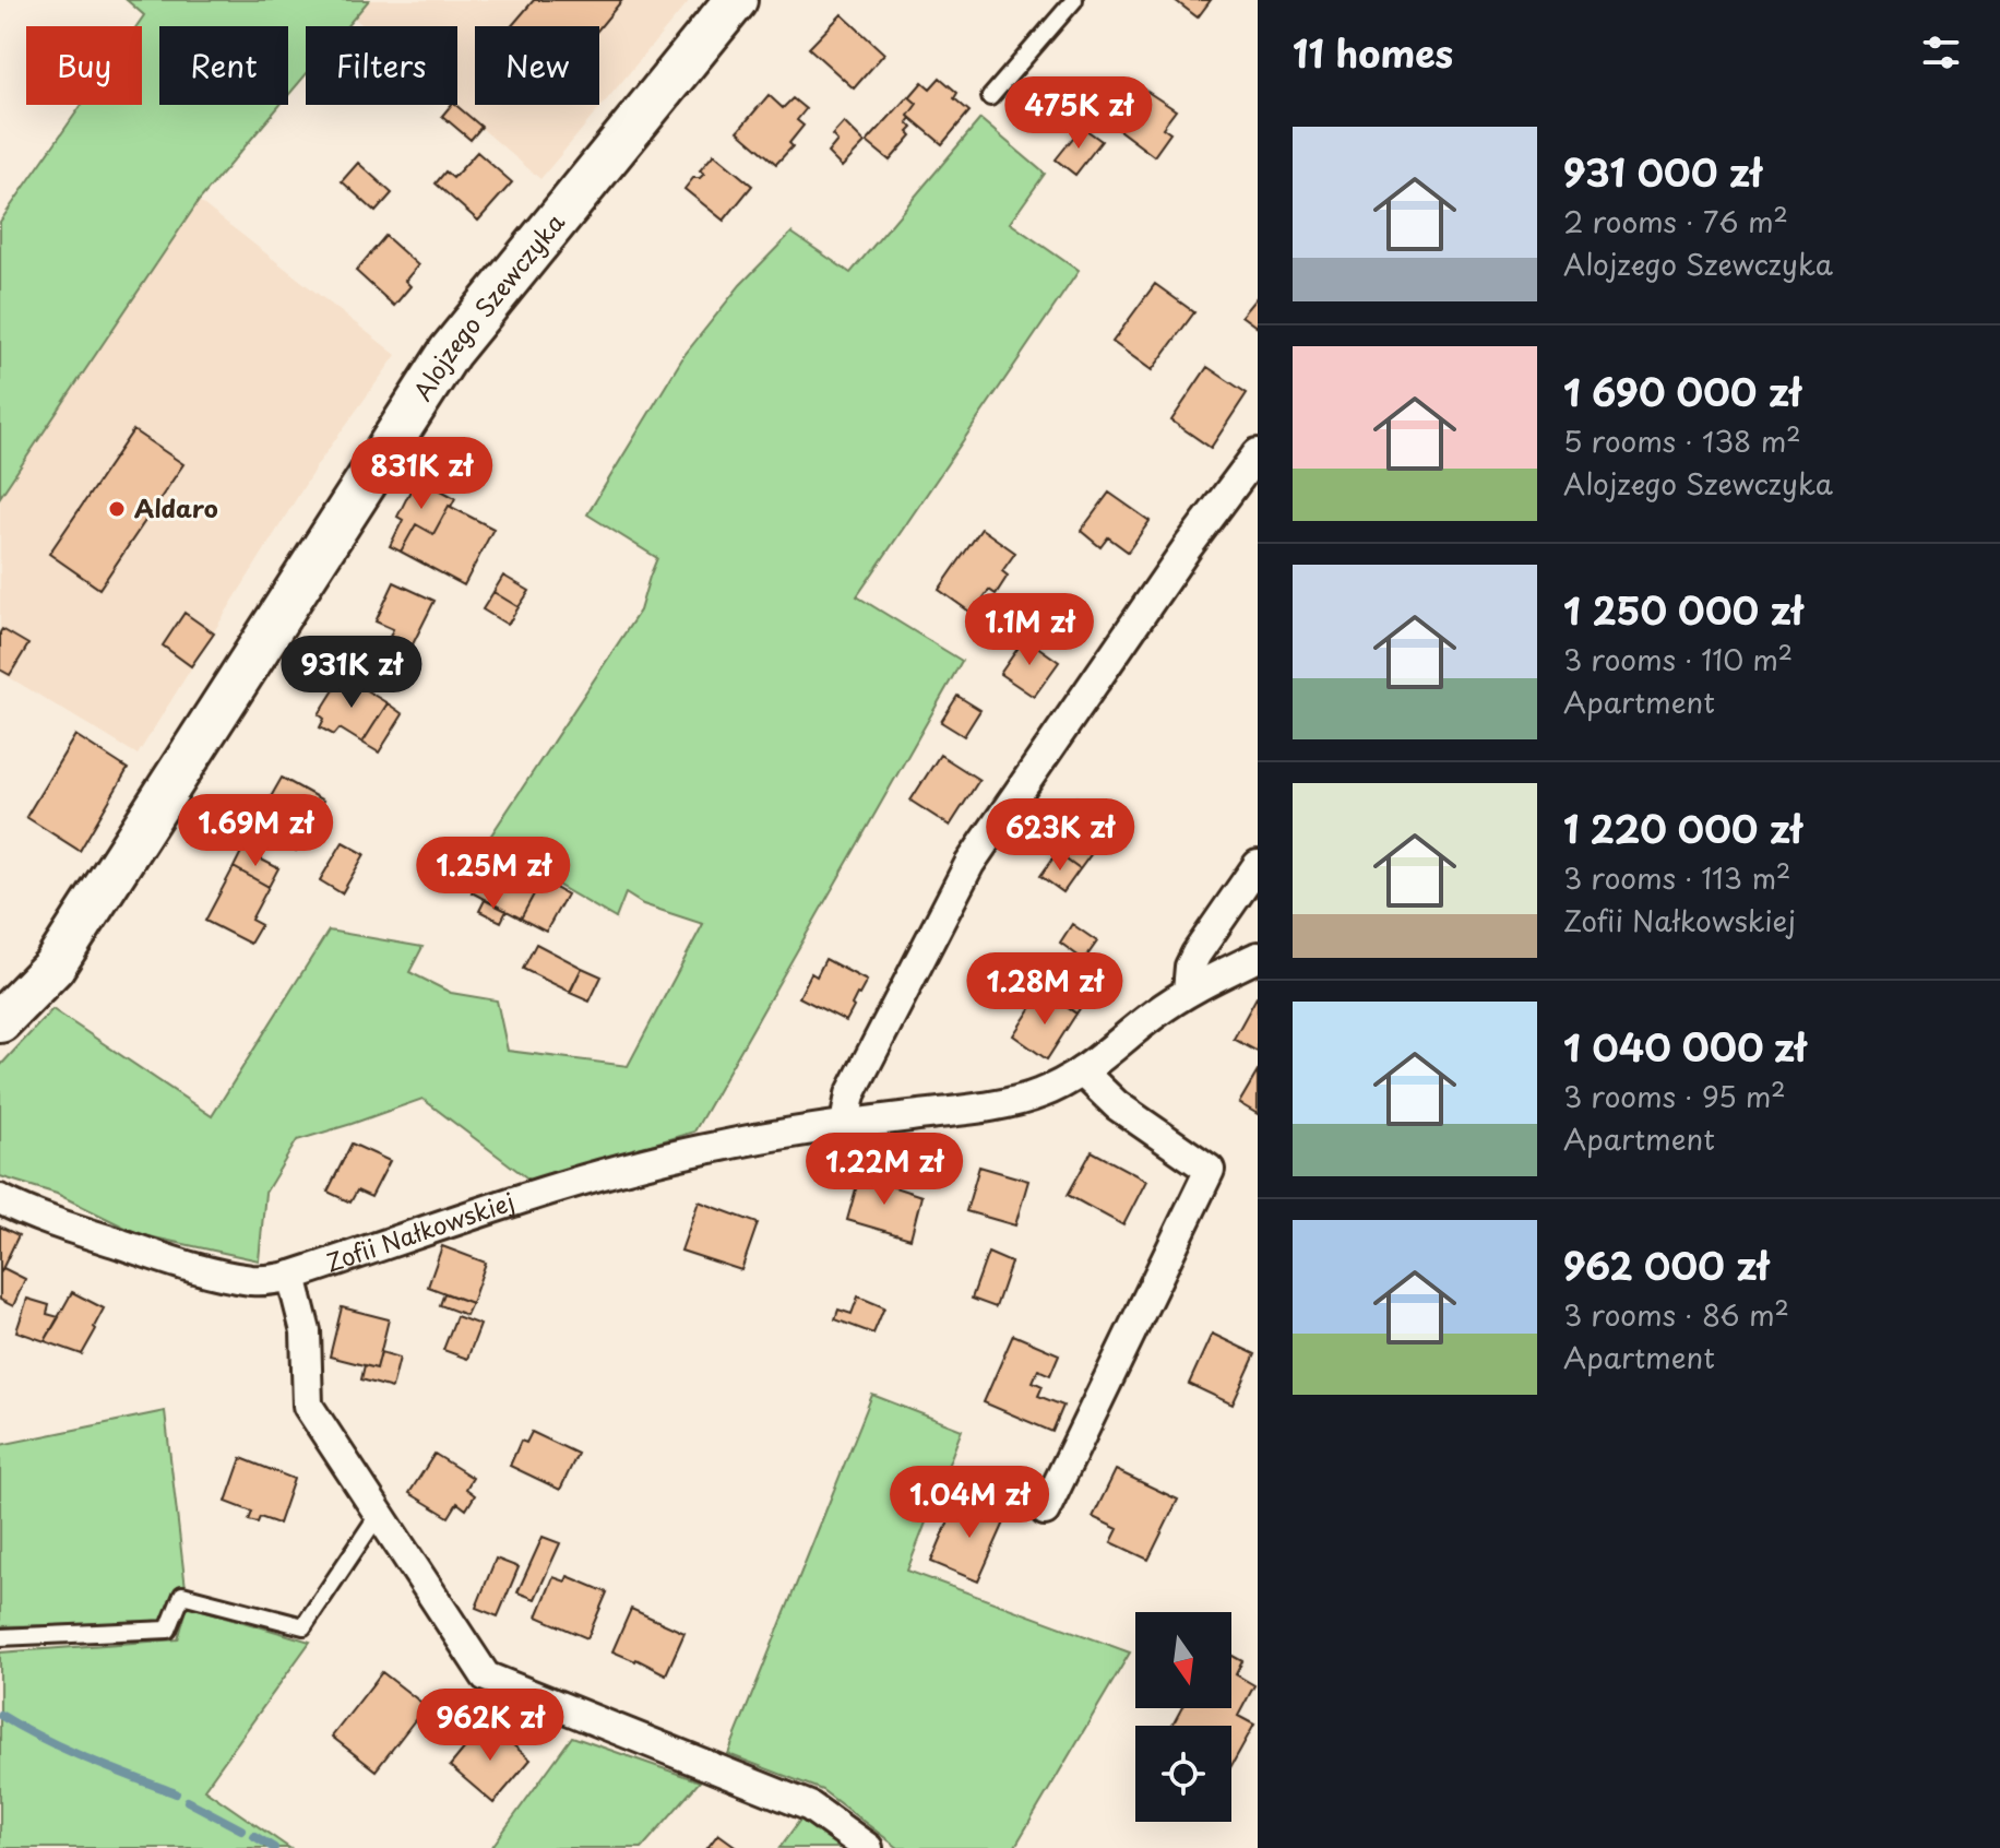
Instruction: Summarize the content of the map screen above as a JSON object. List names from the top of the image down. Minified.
{"streets":{"street":["Alojzego Szewczyka","Zofii Nałkowskiej"]},"places":["Aldaro"],"north":"bottom","page":{"heading":"11 homes","chip":["Buy","Rent","Filters","New"],"price":["475K zł","831K zł","1.1M zł","931K zł","1.69M zł","623K zł","1.25M zł","1.28M zł","1.22M zł","1.04M zł","962K zł"],"list":[{"name":"931 000 zł","note":"2 rooms · 76 m² · Alojzego Szewczyka"},{"name":"1 690 000 zł","note":"5 rooms · 138 m² · Alojzego Szewczyka"},{"name":"1 250 000 zł","note":"3 rooms · 110 m² · Apartment"},{"name":"1 220 000 zł","note":"3 rooms · 113 m² · Zofii Nałkowskiej"},{"name":"1 040 000 zł","note":"3 rooms · 95 m² · Apartment"},{"name":"962 000 zł","note":"3 rooms · 86 m² · Apartment"}]}}
